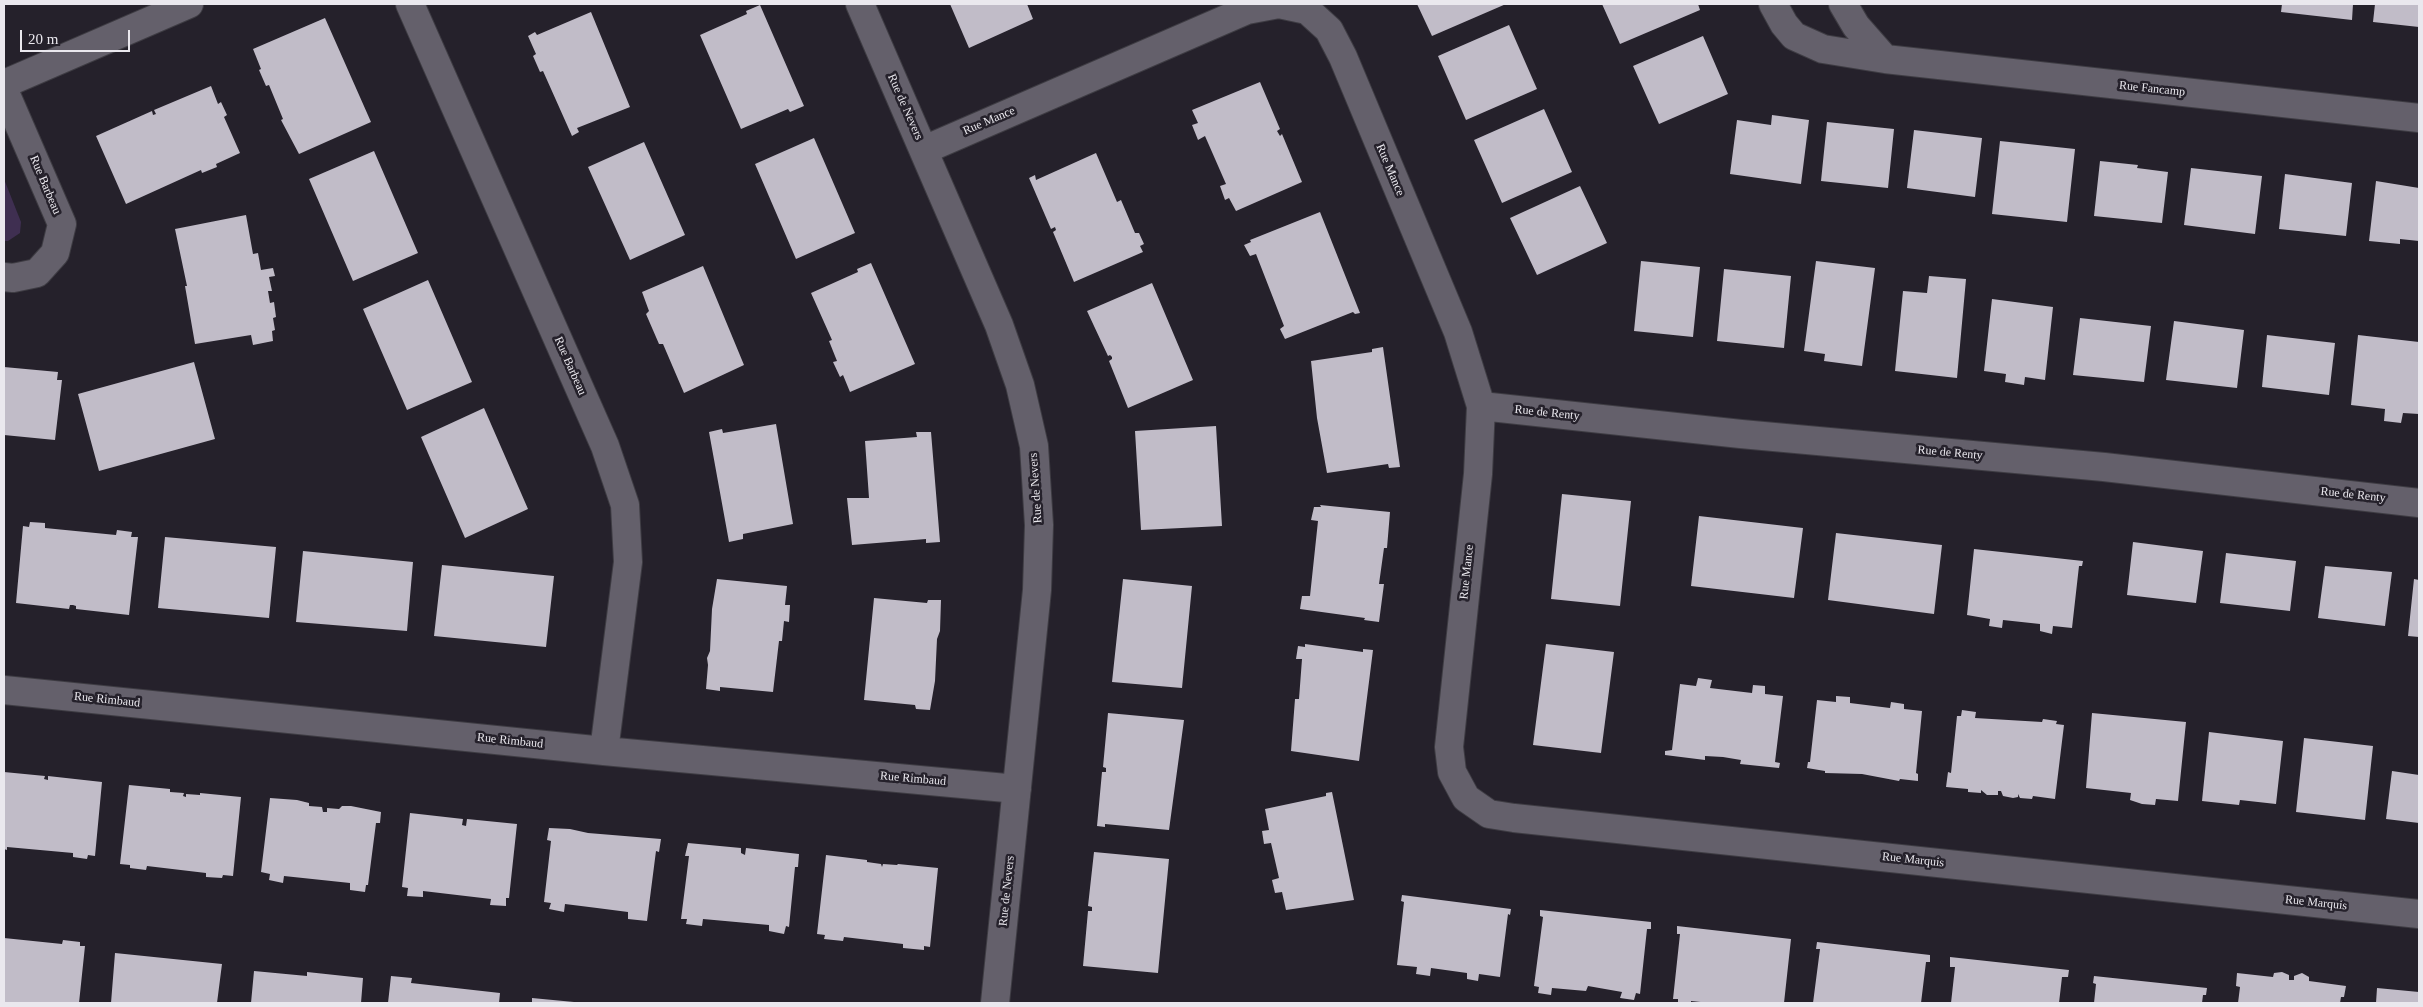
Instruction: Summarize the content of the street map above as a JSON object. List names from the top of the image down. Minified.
{"streets":{"street":["Rue Fancamp","Rue de Nevers","Rue Mance","Rue Barbeau","Rue de Renty","Rue Rimbaud","Rue Marquis"]},"crossings":[["Rue de Nevers","Rue Mance"],["Rue de Nevers","Rue Rimbaud"],["Rue Mance","Rue de Renty"],["Rue Mance","Rue Marquis"],["Rue Barbeau","Rue Rimbaud"]],"scale_bar":"20 m"}
